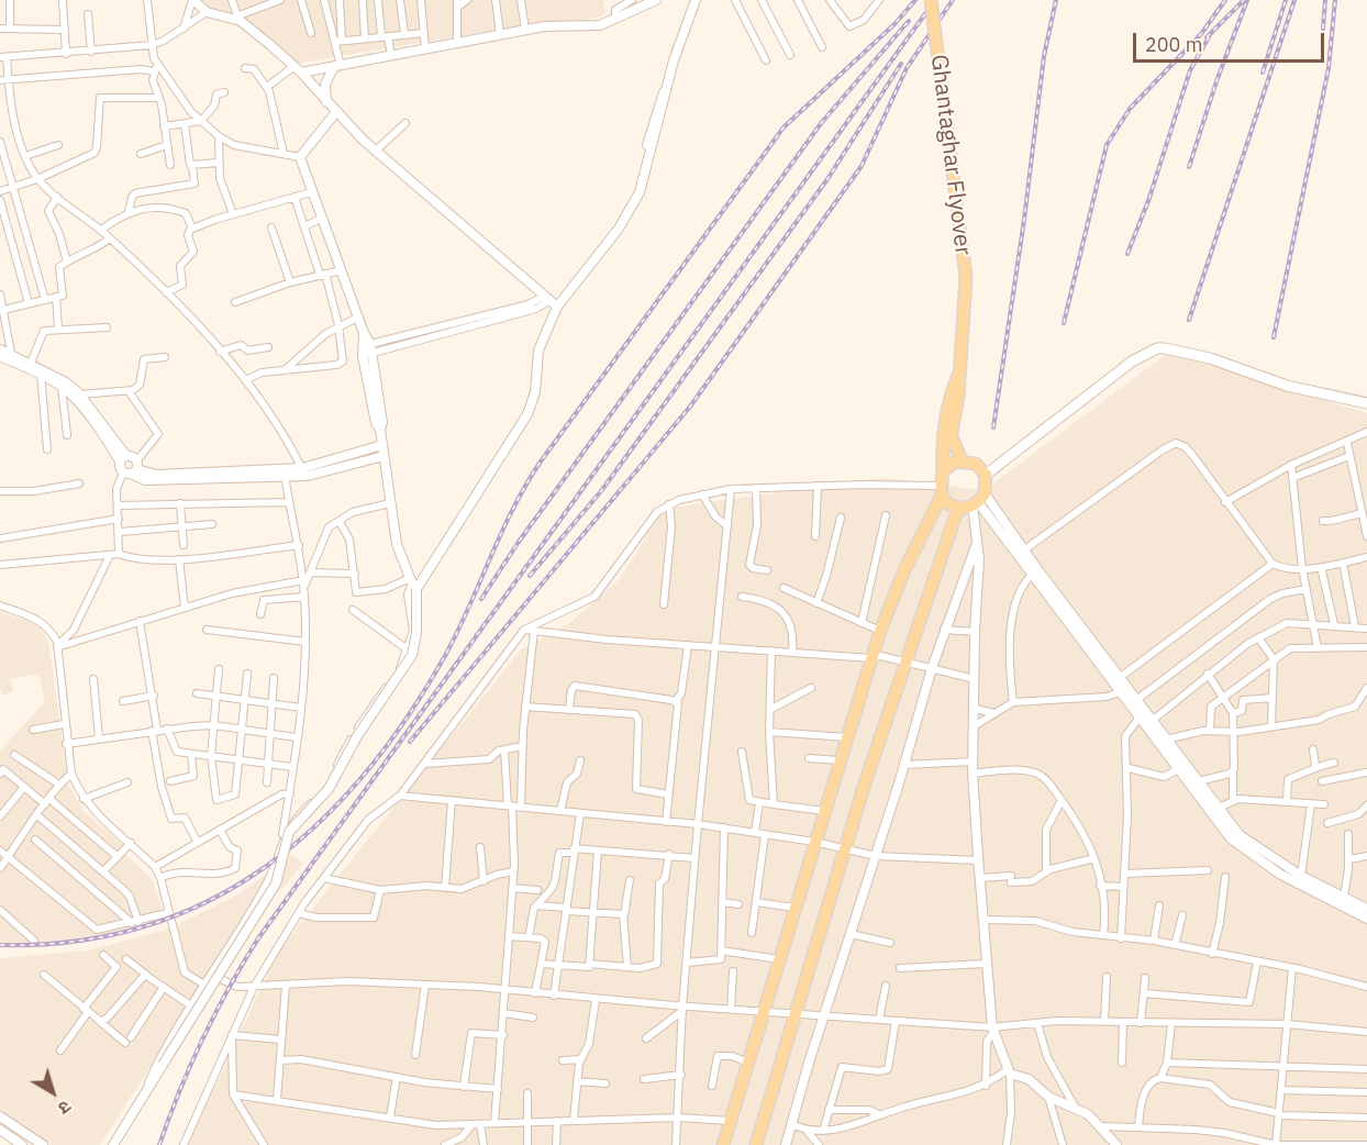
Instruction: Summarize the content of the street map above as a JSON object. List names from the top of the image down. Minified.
{"streets":{"main road":["Ghantaghar Flyover"]},"scale_bar":"200 m","north":"bottom right"}
